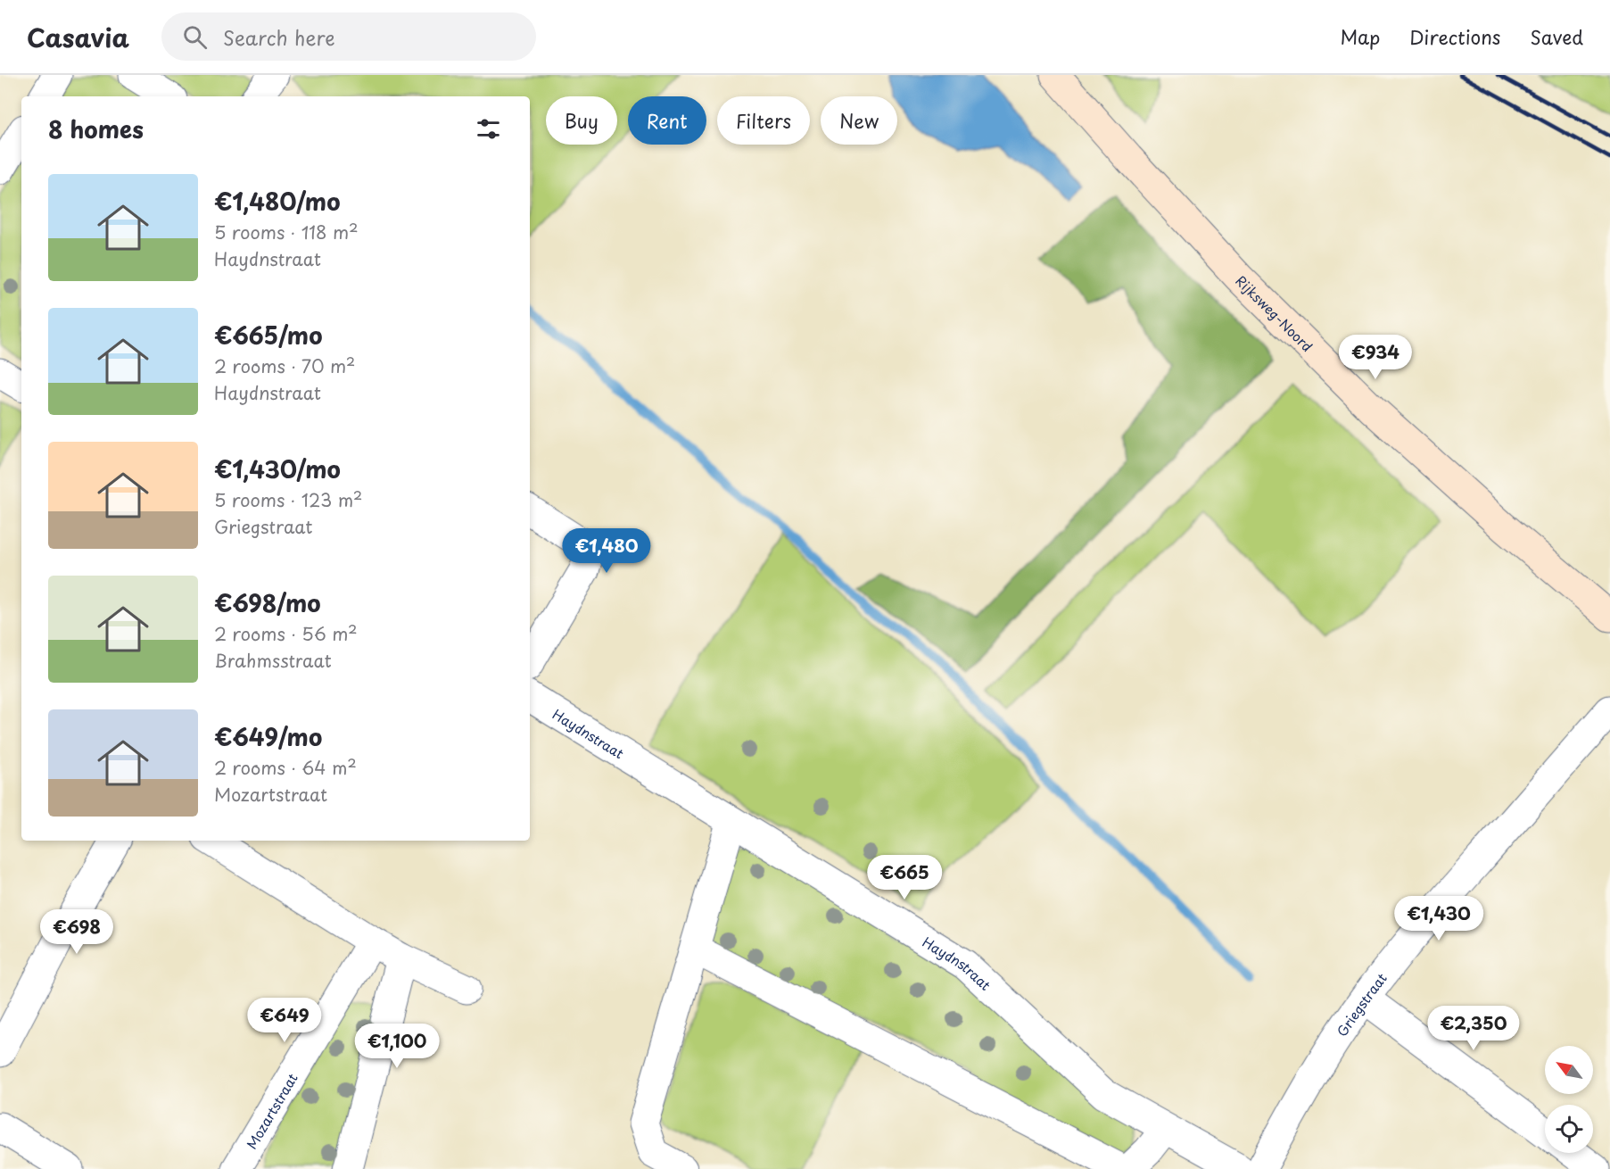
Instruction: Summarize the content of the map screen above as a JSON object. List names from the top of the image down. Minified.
{"streets":{"main road":["Rijksweg-Noord"],"street":["Haydnstraat","Griegstraat","Mozartstraat"]},"north":"top left","page":{"header":"Casavia","search":"Search here","nav":["Map","Directions","Saved"],"chip":["Buy","Rent","Filters","New"],"heading":"8 homes","list":[{"name":"€1,480/mo","note":"5 rooms · 118 m² · Haydnstraat"},{"name":"€665/mo","note":"2 rooms · 70 m² · Haydnstraat"},{"name":"€1,430/mo","note":"5 rooms · 123 m² · Griegstraat"},{"name":"€698/mo","note":"2 rooms · 56 m² · Brahmsstraat"},{"name":"€649/mo","note":"2 rooms · 64 m² · Mozartstraat"}],"price":["€934","€1,480","€665","€1,430","€698","€649","€2,350","€1,100"]}}
